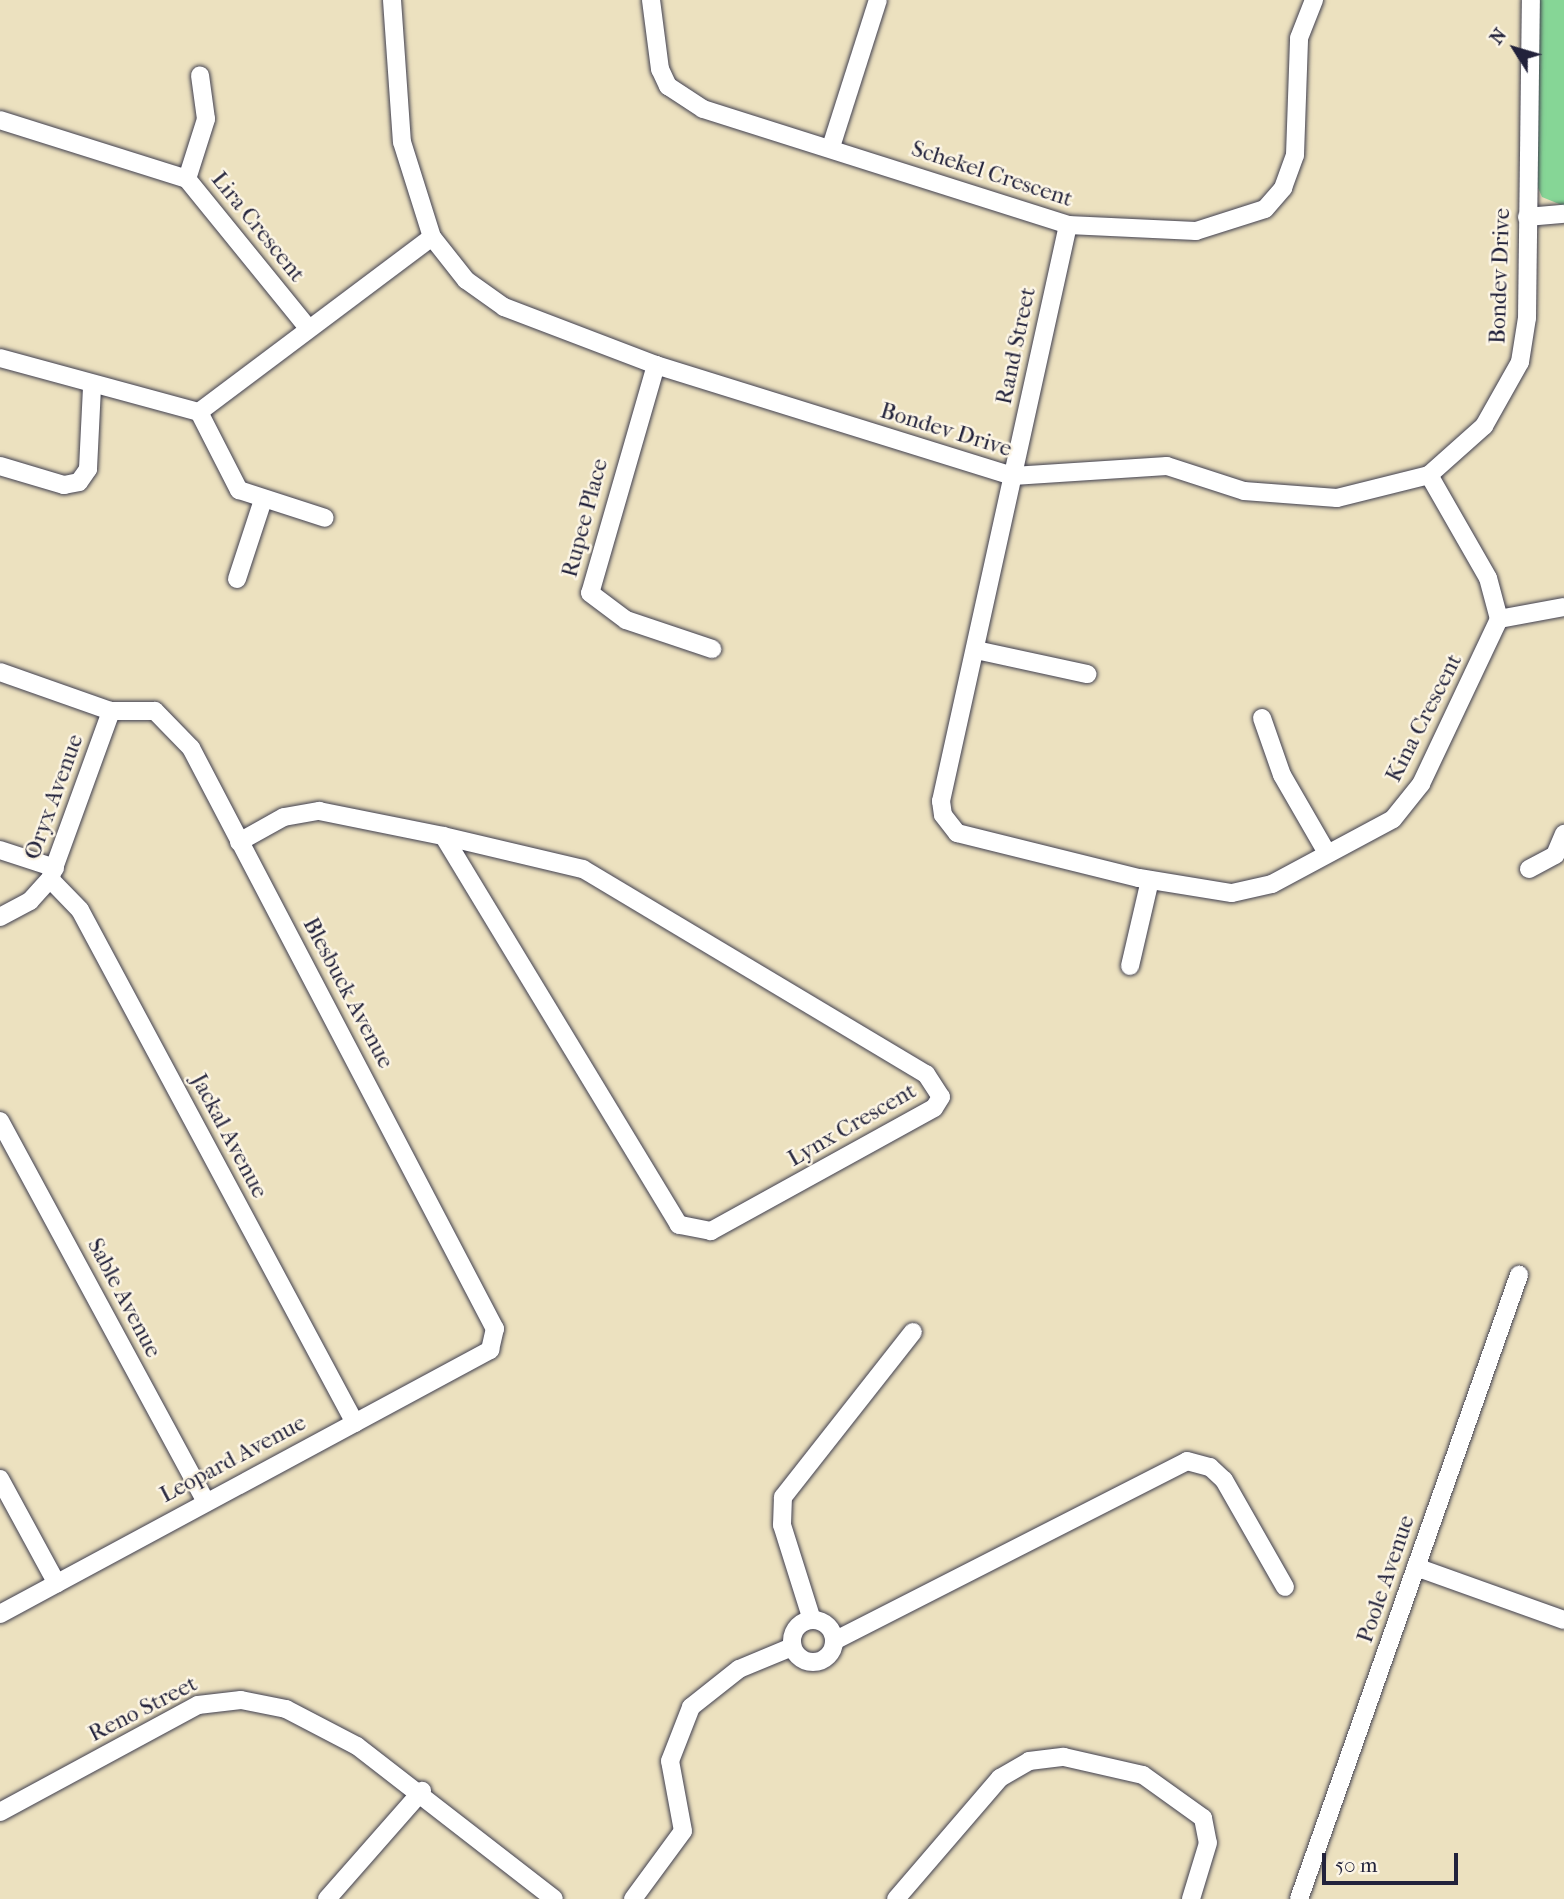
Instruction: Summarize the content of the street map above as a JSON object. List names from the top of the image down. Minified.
{"streets":{"street":["Schekel Crescent","Lira Crescent","Bondev Drive","Rand Street","Rupee Place","Kina Crescent","Oryx Avenue","Blesbuck Avenue","Lynx Crescent","Jackal Avenue","Sable Avenue","Leopard Avenue","Poole Avenue","Reno Street"]},"crossings":[["Schekel Crescent","Rand Street"],["Bondev Drive","Rand Street"],["Bondev Drive","Rupee Place"],["Bondev Drive","Kina Crescent"],["Rand Street","Kina Crescent"],["Oryx Avenue","Blesbuck Avenue"],["Oryx Avenue","Jackal Avenue"],["Blesbuck Avenue","Lynx Crescent"],["Blesbuck Avenue","Leopard Avenue"],["Jackal Avenue","Leopard Avenue"],["Sable Avenue","Leopard Avenue"]],"scale_bar":"50 m","north":"top left"}
